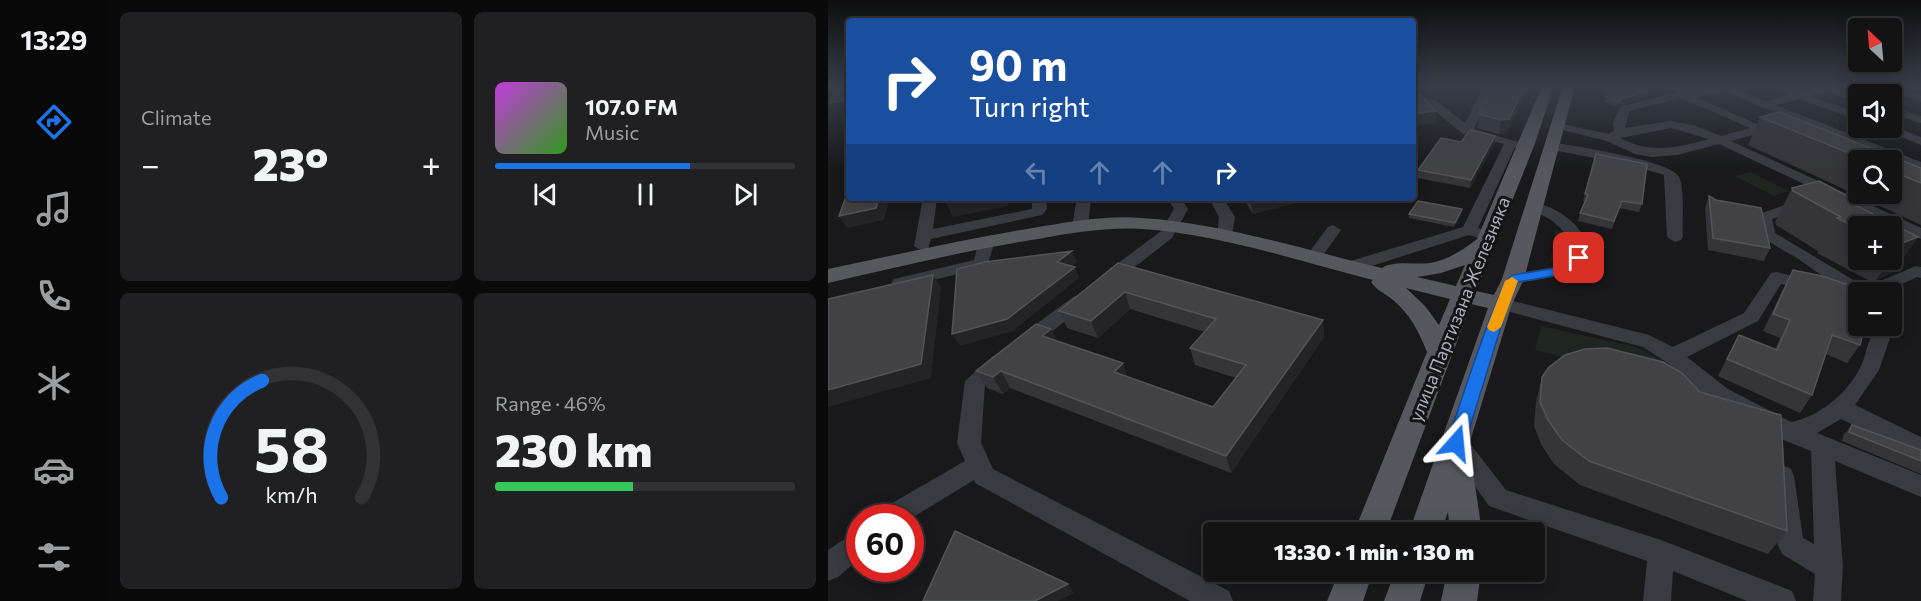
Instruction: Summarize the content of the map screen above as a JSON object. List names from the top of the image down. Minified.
{"streets":{"main road":["улица Партизана Железняка"]},"north":"top left","page":{"tabs":"13:29","tile":["Climate",["Range · 46%","230 km"]],"map_buttons":["+","−"],"turn":["90 m","Turn right"],"song":["107.0 FM","Music"],"heat":["−","23°","+"],"limit":"60","trip":"13:30 · 1 min · 130 m","gauge":["58","km/h"]}}
